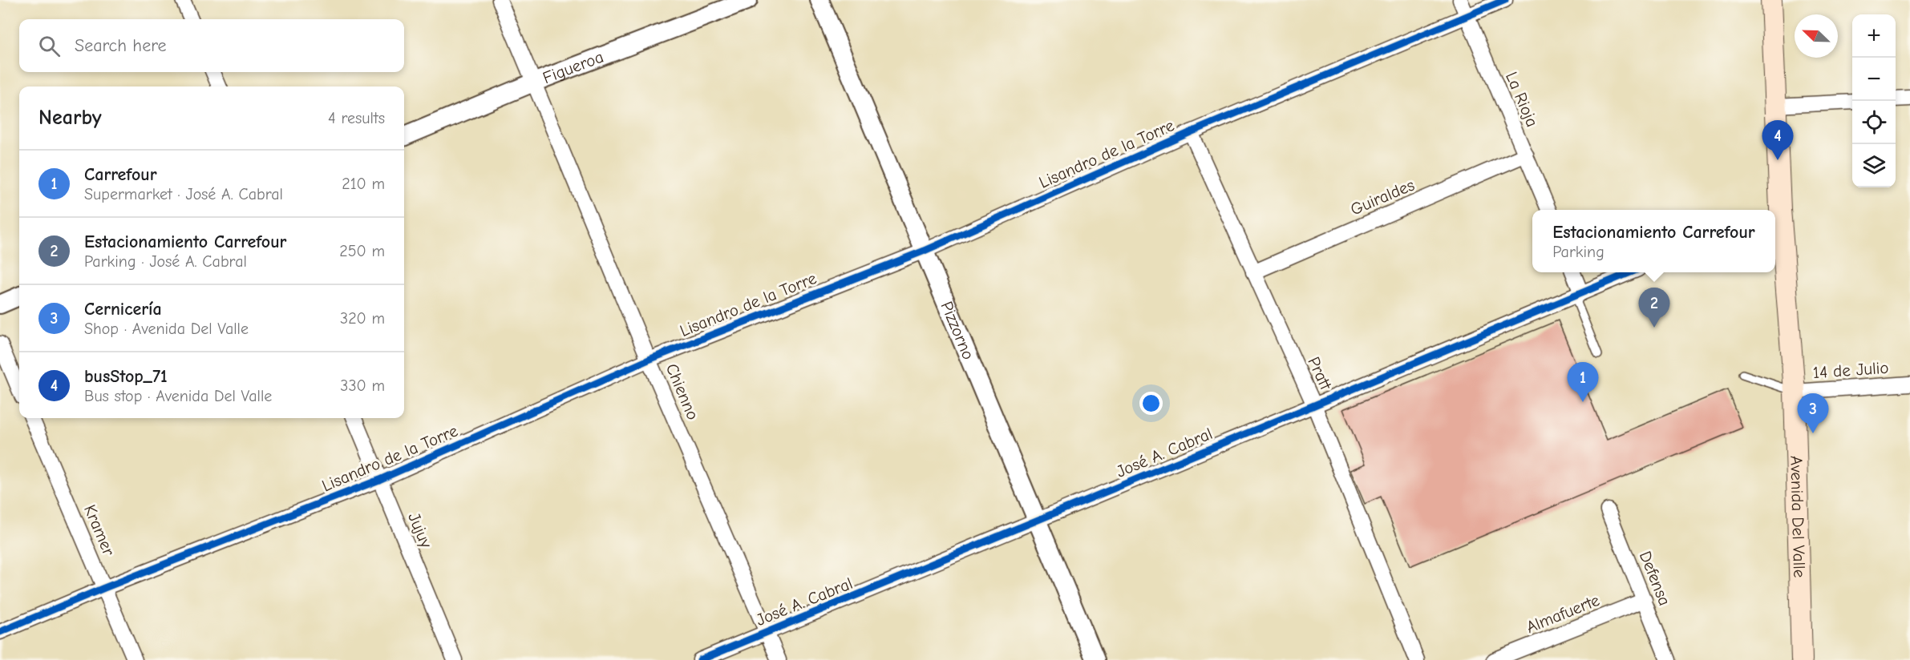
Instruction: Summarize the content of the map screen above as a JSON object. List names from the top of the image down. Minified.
{"streets":{"main road":["Avenida Del Valle"],"street":["Figueroa","La Rioja","Lisandro de la Torre","Guiraldes","Pizzorno","14 de Julio","Pratt","Chienno","José A. Cabral","Kramer","Jujuy","Defensa","Almafuerte"]},"crossings":[["Figueroa","Chienno"],["La Rioja","Lisandro de la Torre"],["La Rioja","Guiraldes"],["Lisandro de la Torre","Pizzorno"],["Lisandro de la Torre","Pratt"],["Lisandro de la Torre","Chienno"],["Lisandro de la Torre","Kramer"],["Lisandro de la Torre","Jujuy"],["Guiraldes","Pratt"],["Pizzorno","José A. Cabral"],["14 de Julio","Avenida Del Valle"],["Pratt","José A. Cabral"],["Chienno","José A. Cabral"],["Defensa","Almafuerte"]],"north":"top left","page":{"map_buttons":["+","−"],"search":"Search here","heading":["Nearby","4 results"],"pins":["4","2","1","3"],"list":[{"mark":"1","name":"Carrefour","note":"Supermarket · José A. Cabral","value":"210 m"},{"mark":"2","name":"Estacionamiento Carrefour","note":"Parking · José A. Cabral","value":"250 m"},{"mark":"3","name":"Cernicería","note":"Shop · Avenida Del Valle","value":"320 m"},{"mark":"4","name":"busStop_71","note":"Bus stop · Avenida Del Valle","value":"330 m"}],"popup":["Estacionamiento Carrefour","Parking"]}}
